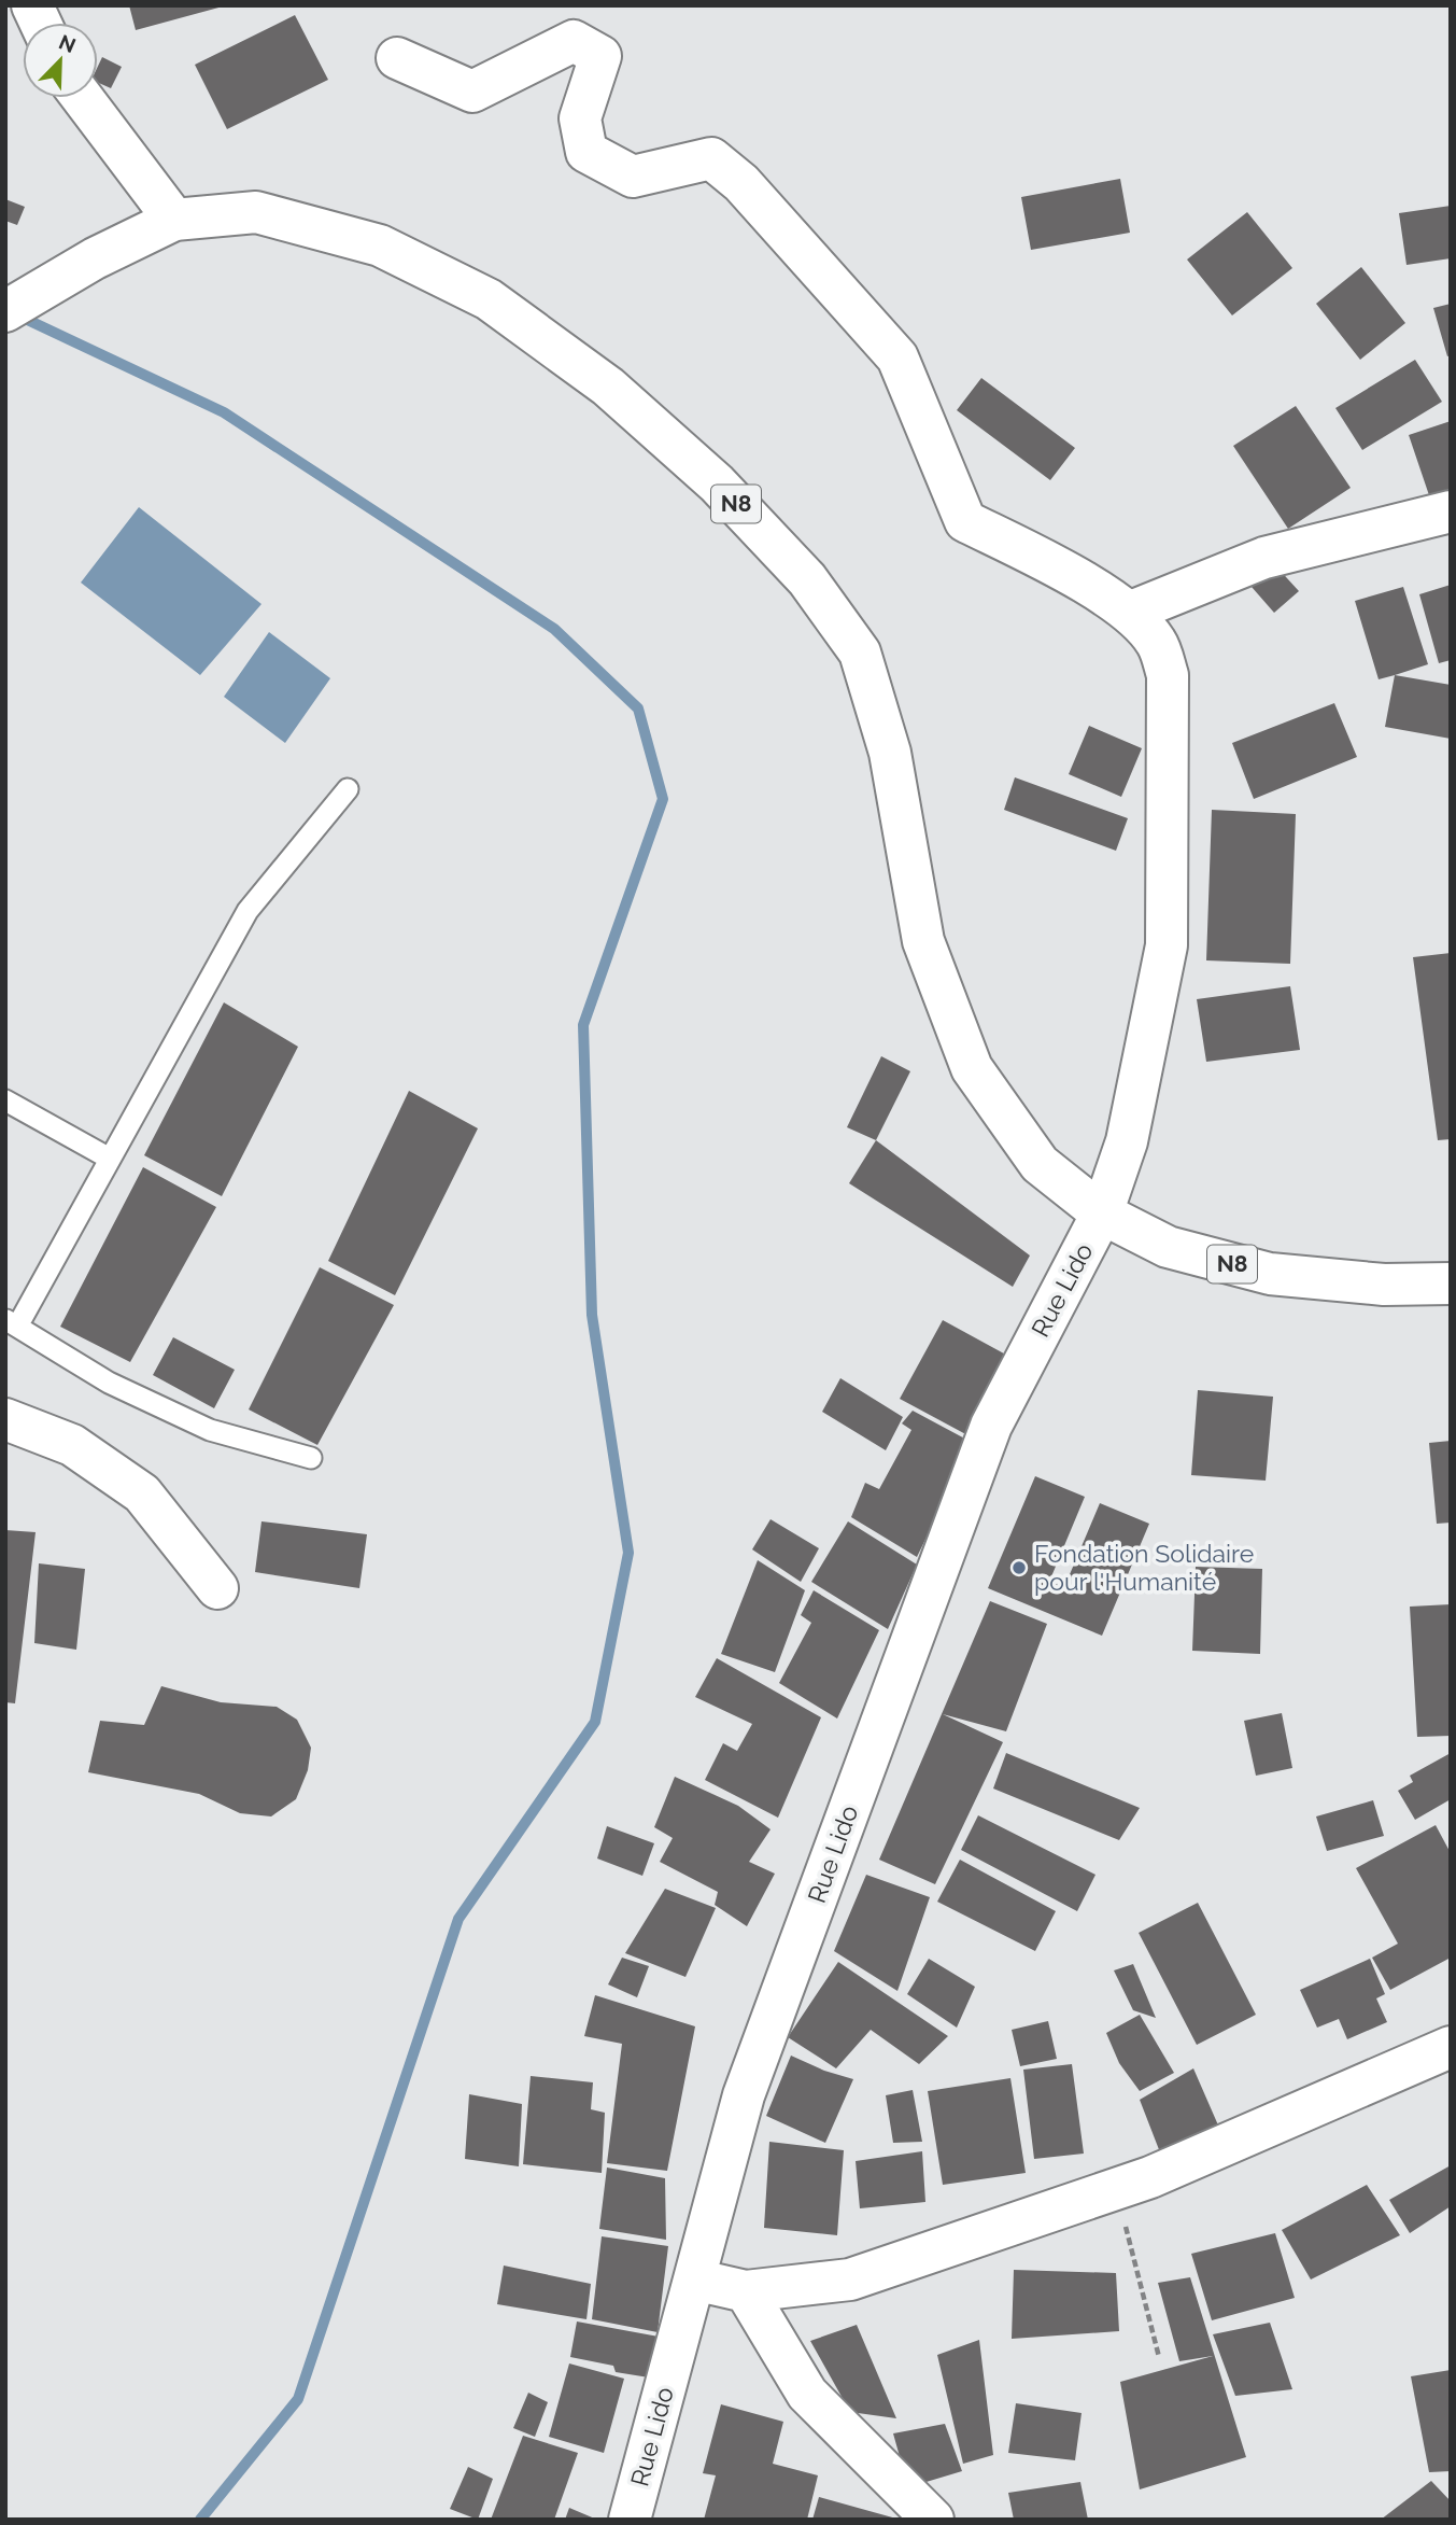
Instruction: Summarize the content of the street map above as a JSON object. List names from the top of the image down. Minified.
{"streets":{"main road":["N8","Rue Lido"]},"crossings":[["N8","Rue Lido"]],"places":["Fondation Solidaire pour l'Humanité"],"north":"top right"}
